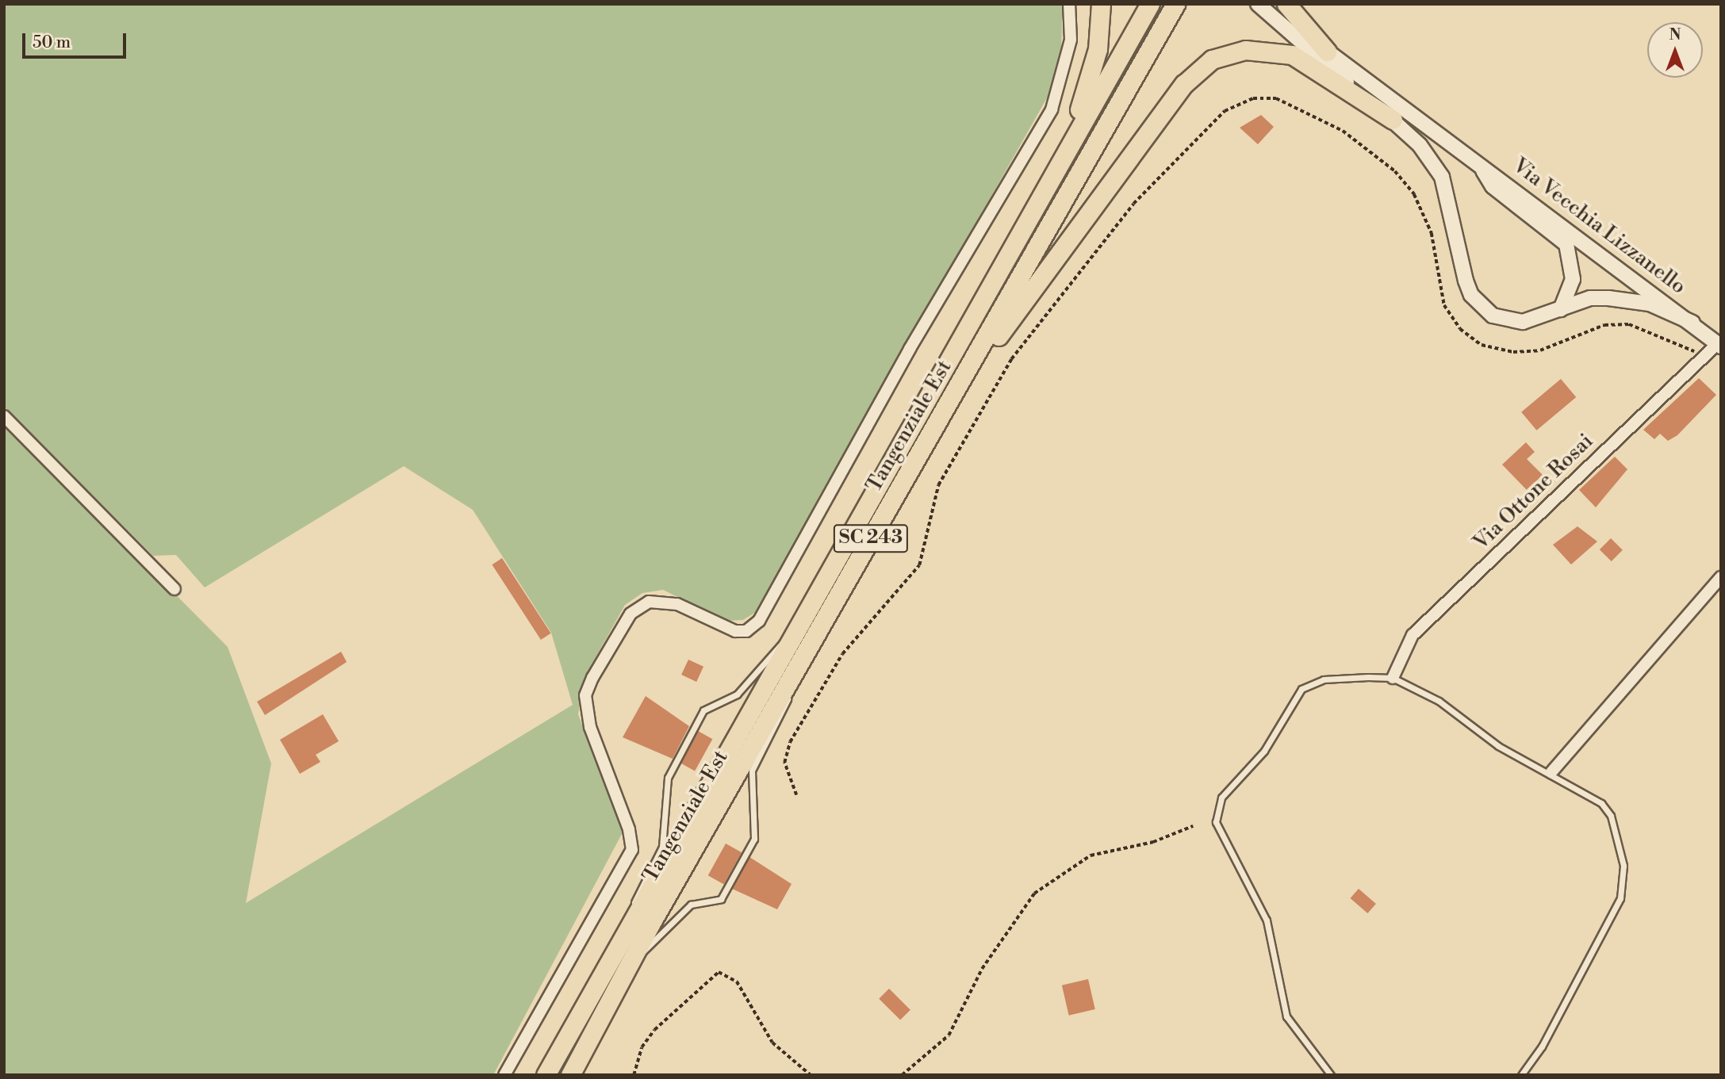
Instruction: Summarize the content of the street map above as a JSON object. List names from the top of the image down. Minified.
{"streets":{"highway":["Tangenziale Est","SC 243"],"street":["Via Vecchia Lizzanello","Via Ottone Rosai"]},"crossings":[["Via Vecchia Lizzanello","Via Ottone Rosai"]],"scale_bar":"50 m","north":"top"}
